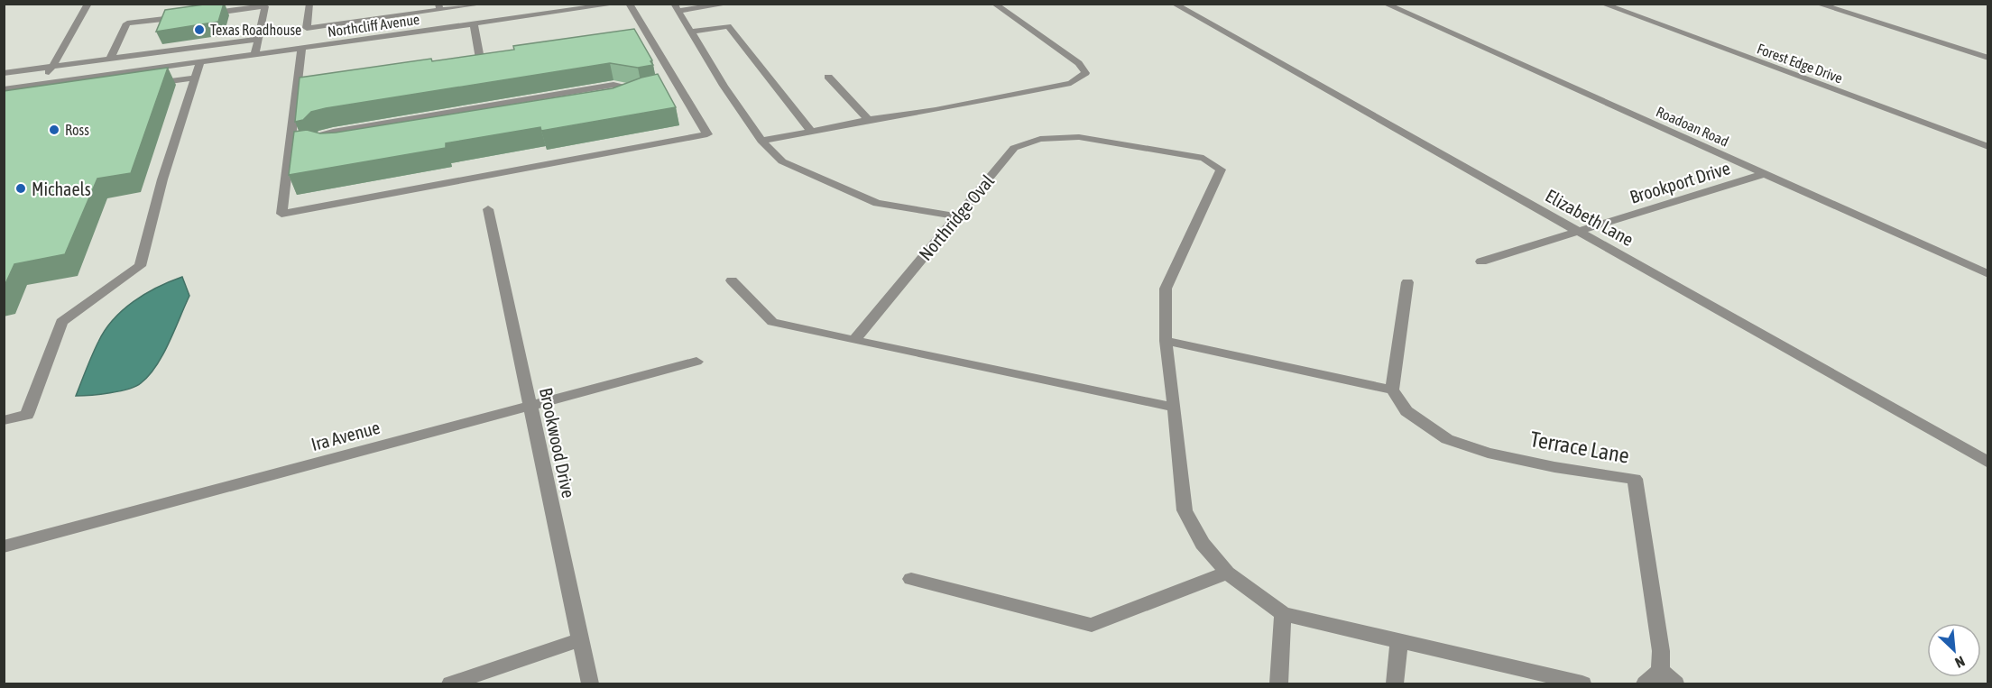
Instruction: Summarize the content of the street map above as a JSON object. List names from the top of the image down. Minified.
{"streets":{"street":["Northcliff Avenue","Forest Edge Drive","Roadoan Road","Brookport Drive","Northridge Oval","Elizabeth Lane","Ira Avenue","Brookwood Drive","Terrace Lane"]},"crossings":[["Roadoan Road","Brookport Drive"],["Brookport Drive","Elizabeth Lane"],["Ira Avenue","Brookwood Drive"]],"places":["Texas Roadhouse","Ross","Michaels"],"north":"bottom right"}
